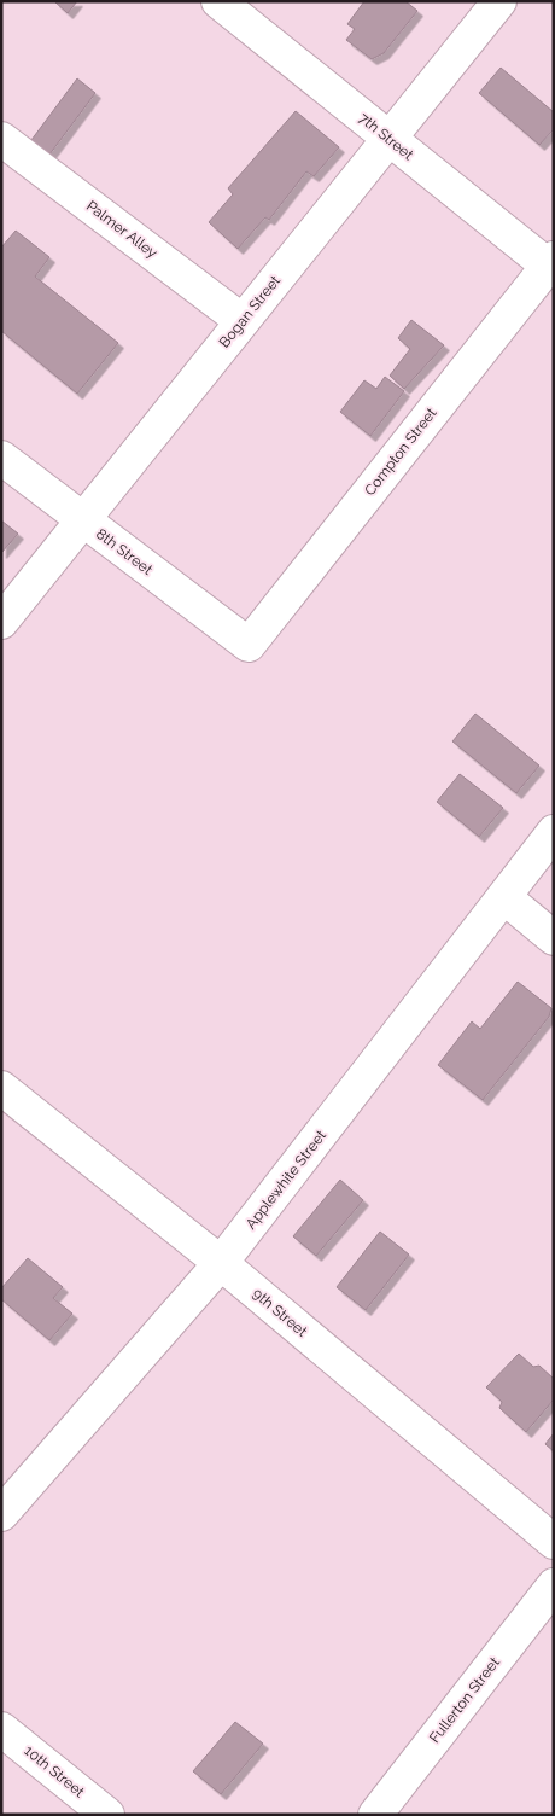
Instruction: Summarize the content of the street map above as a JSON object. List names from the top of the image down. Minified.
{"streets":{"street":["7th Street","Palmer Alley","Bogan Street","Compton Street","8th Street","Applewhite Street","9th Street","Fullerton Street","10th Street"]},"crossings":[["7th Street","Bogan Street"],["7th Street","Compton Street"],["Palmer Alley","Bogan Street"],["Bogan Street","8th Street"],["Compton Street","8th Street"],["Applewhite Street","9th Street"]]}
